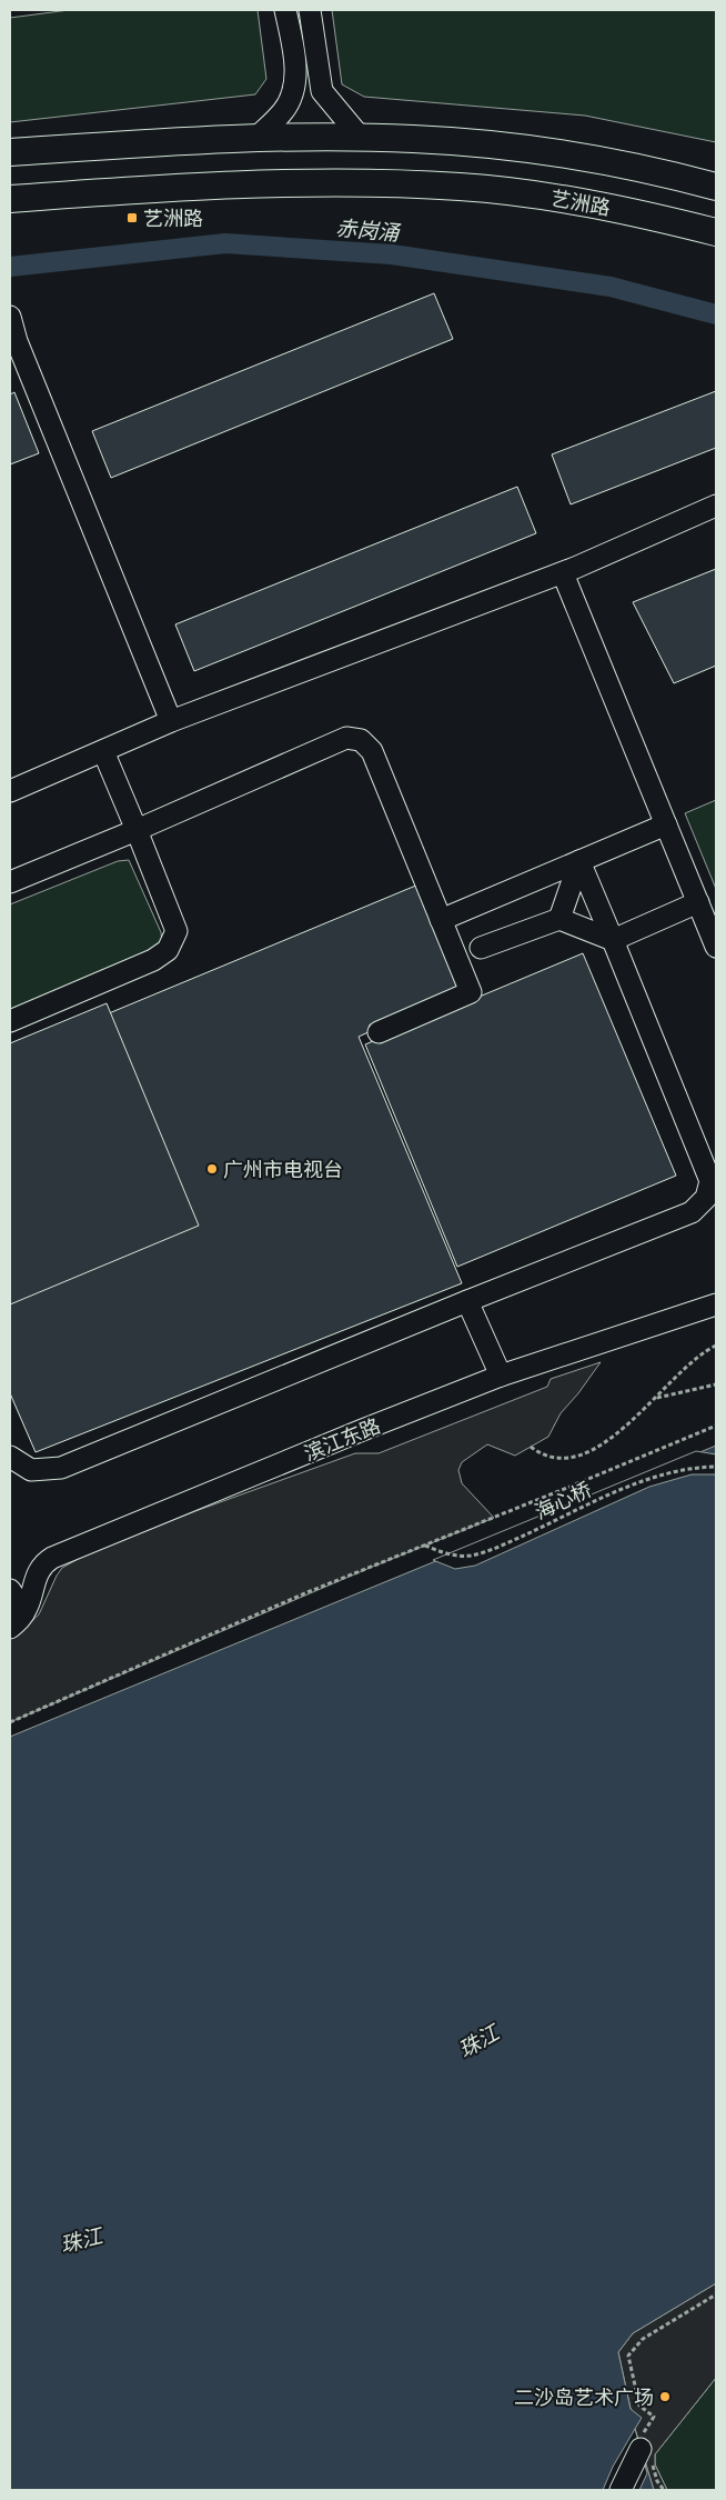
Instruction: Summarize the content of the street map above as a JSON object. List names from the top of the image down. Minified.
{"streets":{"main road":["艺洲路"],"street":["滨江东路"],"path":["海心桥"]},"water":["赤岗涌","珠江"],"places":{"transit":["艺洲路"],"other":["广州市电视台","二沙岛艺术广场"]}}
